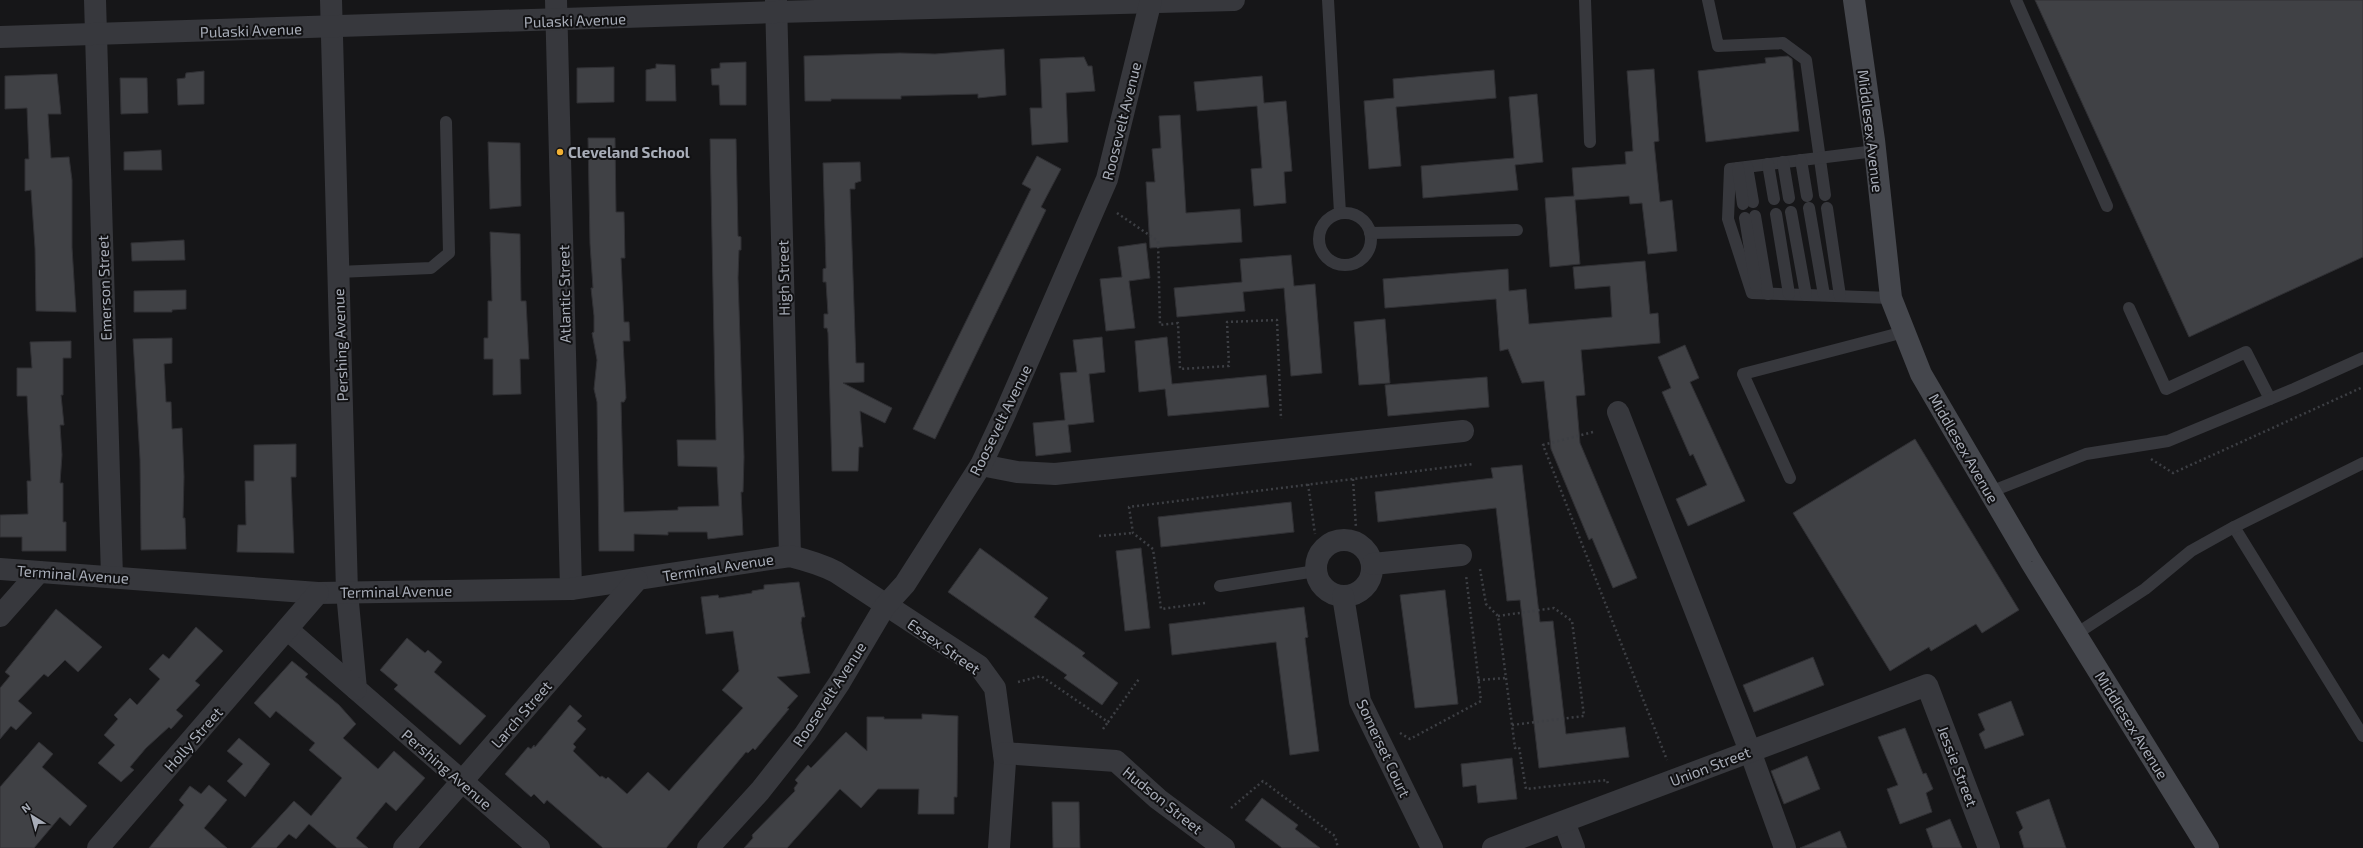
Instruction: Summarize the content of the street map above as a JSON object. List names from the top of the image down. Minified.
{"streets":{"main road":["Middlesex Avenue"],"street":["Pulaski Avenue","Roosevelt Avenue","High Street","Emerson Street","Atlantic Street","Pershing Avenue","Terminal Avenue","Essex Street","Larch Street","Holly Street","Somerset Court","Union Street","Jessie Street","Hudson Street"]},"crossings":[["Pulaski Avenue","Roosevelt Avenue"],["Pulaski Avenue","High Street"],["Pulaski Avenue","Emerson Street"],["Pulaski Avenue","Atlantic Street"],["Pulaski Avenue","Pershing Avenue"],["Roosevelt Avenue","Essex Street"],["High Street","Terminal Avenue"],["High Street","Essex Street"],["Emerson Street","Terminal Avenue"],["Atlantic Street","Terminal Avenue"],["Pershing Avenue","Terminal Avenue"],["Pershing Avenue","Larch Street"],["Pershing Avenue","Holly Street"],["Terminal Avenue","Essex Street"],["Terminal Avenue","Larch Street"],["Terminal Avenue","Holly Street"],["Essex Street","Hudson Street"],["Union Street","Jessie Street"]],"places":["Cleveland School"],"north":"top left"}
